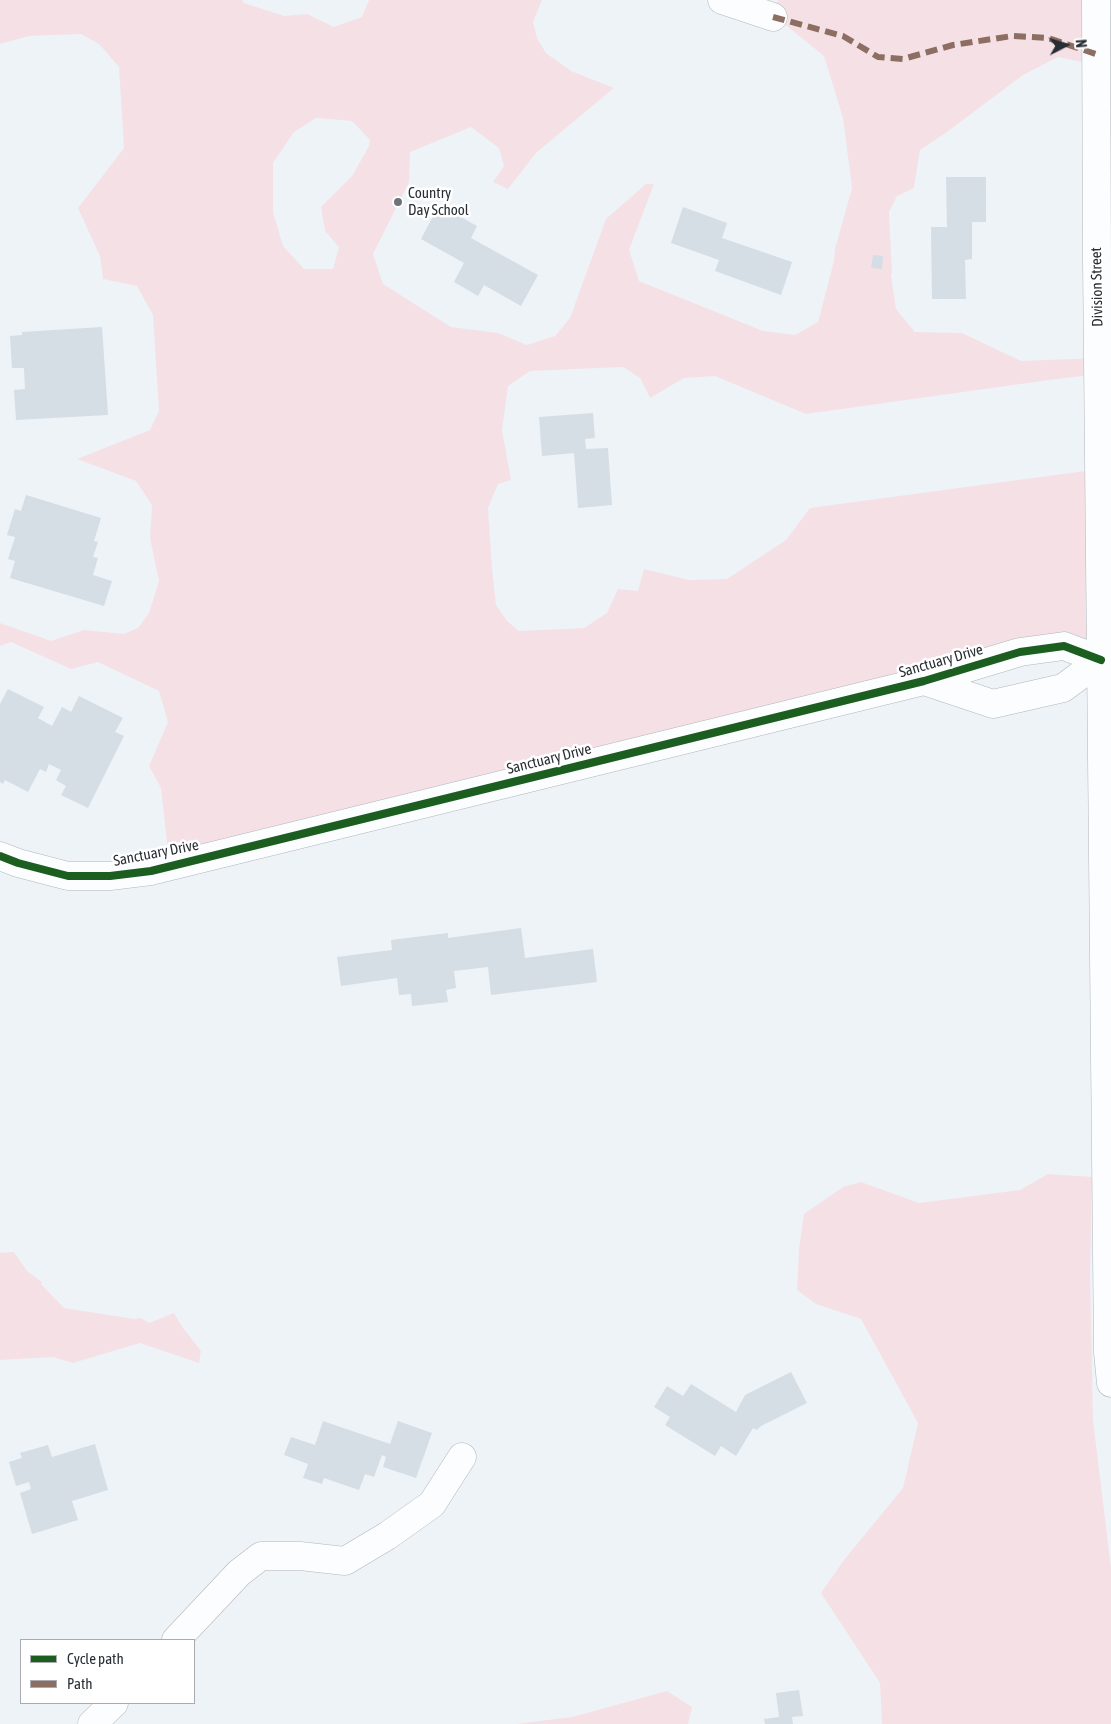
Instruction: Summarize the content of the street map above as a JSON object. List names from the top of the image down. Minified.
{"streets":{"street":["Division Street","Sanctuary Drive"]},"crossings":[["Division Street","Sanctuary Drive"]],"places":["Country Day School"],"legend":["Cycle path","Path"],"north":"right"}
